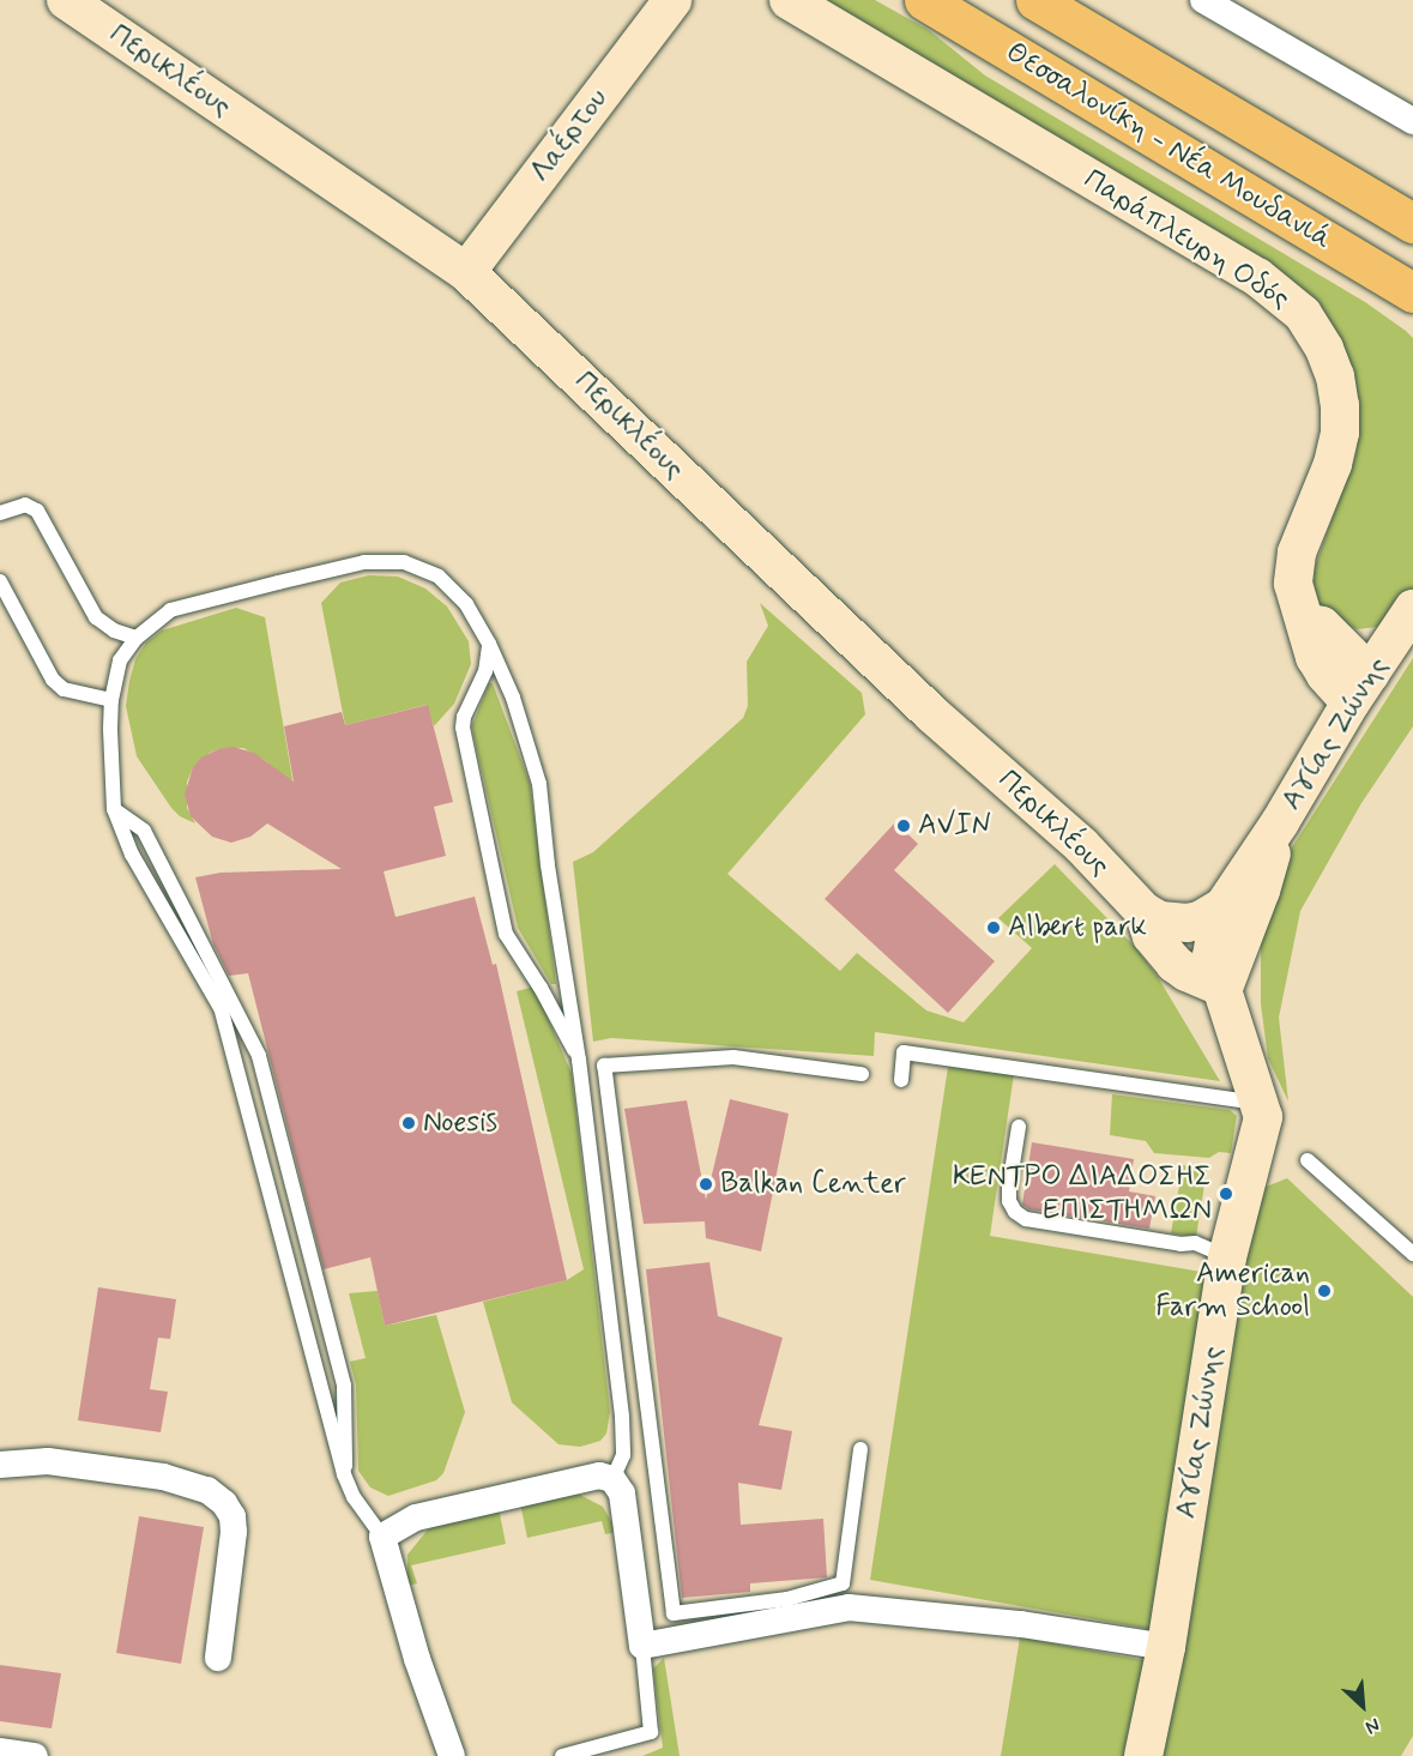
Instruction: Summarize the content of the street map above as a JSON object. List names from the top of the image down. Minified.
{"streets":{"highway":["Θεσσαλονίκη - Νέα Μουδανιά"],"street":["Περικλέους","Λαέρτου","Παράπλευρη Οδός","Αγίας Ζώνης"]},"crossings":[["Περικλέους","Λαέρτου"],["Περικλέους","Αγίας Ζώνης"],["Παράπλευρη Οδός","Αγίας Ζώνης"]],"places":["AVIN","Albert park","Noesis","Balkan Center","ΚΕΝΤΡΟ ΔΙΑΔΟΣΗΣ ΕΠΙΣΤΗΜΩΝ","American Farm School"],"north":"bottom right"}
